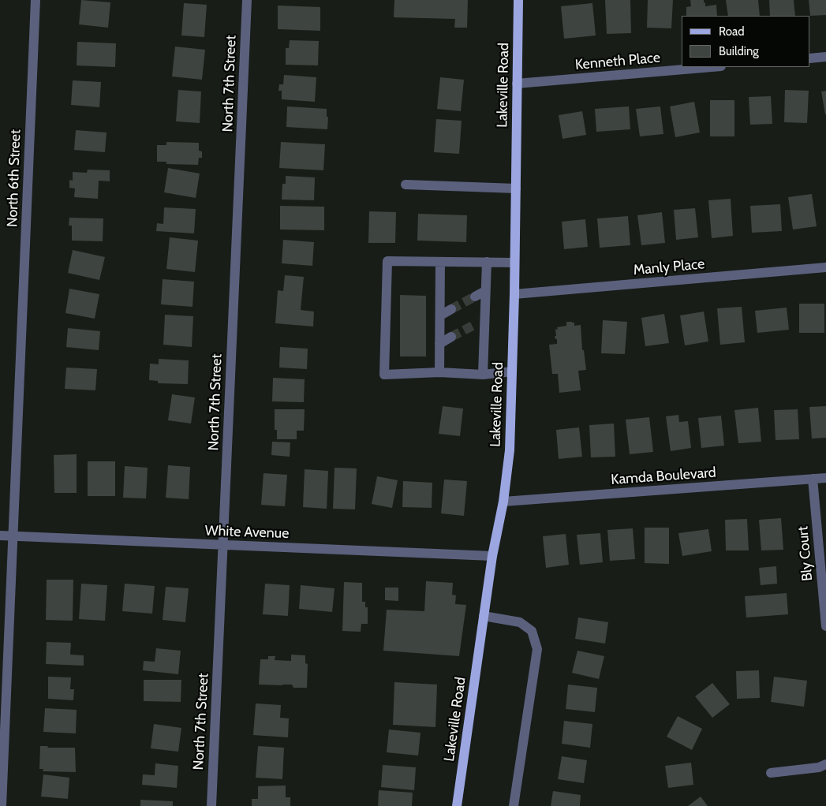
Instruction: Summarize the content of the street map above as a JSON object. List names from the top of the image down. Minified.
{"streets":{"main road":["Lakeville Road"],"street":["Kenneth Place","North 7th Street","North 6th Street","Manly Place","Kamda Boulevard","White Avenue","Bly Court"]},"crossings":[["Kenneth Place","Lakeville Road"],["North 7th Street","White Avenue"],["Lakeville Road","Manly Place"],["Lakeville Road","Kamda Boulevard"],["Lakeville Road","White Avenue"],["North 6th Street","White Avenue"],["Kamda Boulevard","Bly Court"]],"legend":["Road","Building"]}
